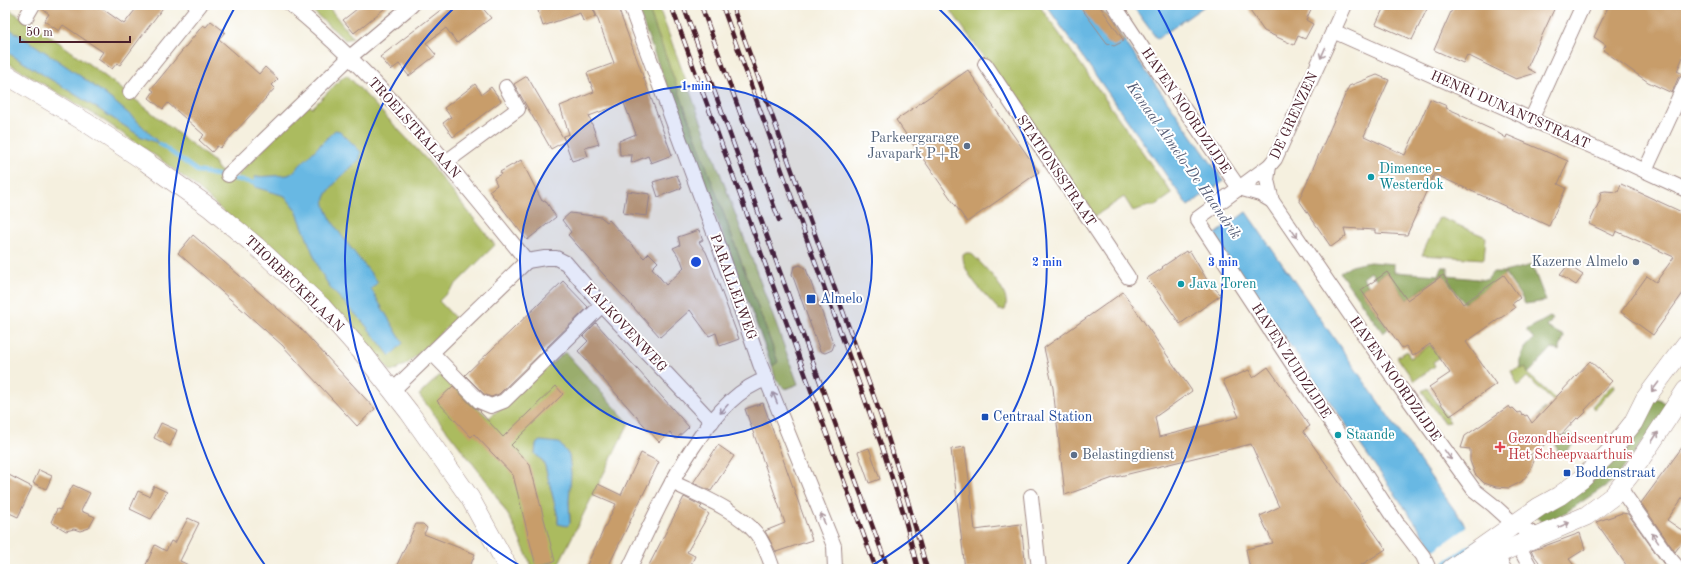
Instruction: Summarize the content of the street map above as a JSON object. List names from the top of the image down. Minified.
{"streets":{"street":["HENRI DUNANTSTRAAT","HAVEN NOORDZIJDE","DE GRENZEN","TROELSTRALAAN","STATIONSSTRAAT","THORBECKELAAN","PARALLELWEG","KALKOVENWEG","HAVEN ZUIDZIJDE"]},"crossings":[["HENRI DUNANTSTRAAT","DE GRENZEN"],["HAVEN NOORDZIJDE","DE GRENZEN"],["DE GRENZEN","HAVEN ZUIDZIJDE"],["TROELSTRALAAN","KALKOVENWEG"]],"one_way":["HAVEN NOORDZIJDE","DE GRENZEN"],"water":["Kanaal Almelo-De Haandrik"],"places":{"other":["Parkeergarage Javapark P+R","Dimence - Westerdok","Kazerne Almelo","Java Toren","Staande","Belastingdienst"],"transit":["Almelo","Centraal Station","Boddenstraat"],"health":["Gezondheidscentrum Het Scheepvaarthuis"]},"scale_bar":"50 m","rings":["1 min","2 min","3 min"]}
